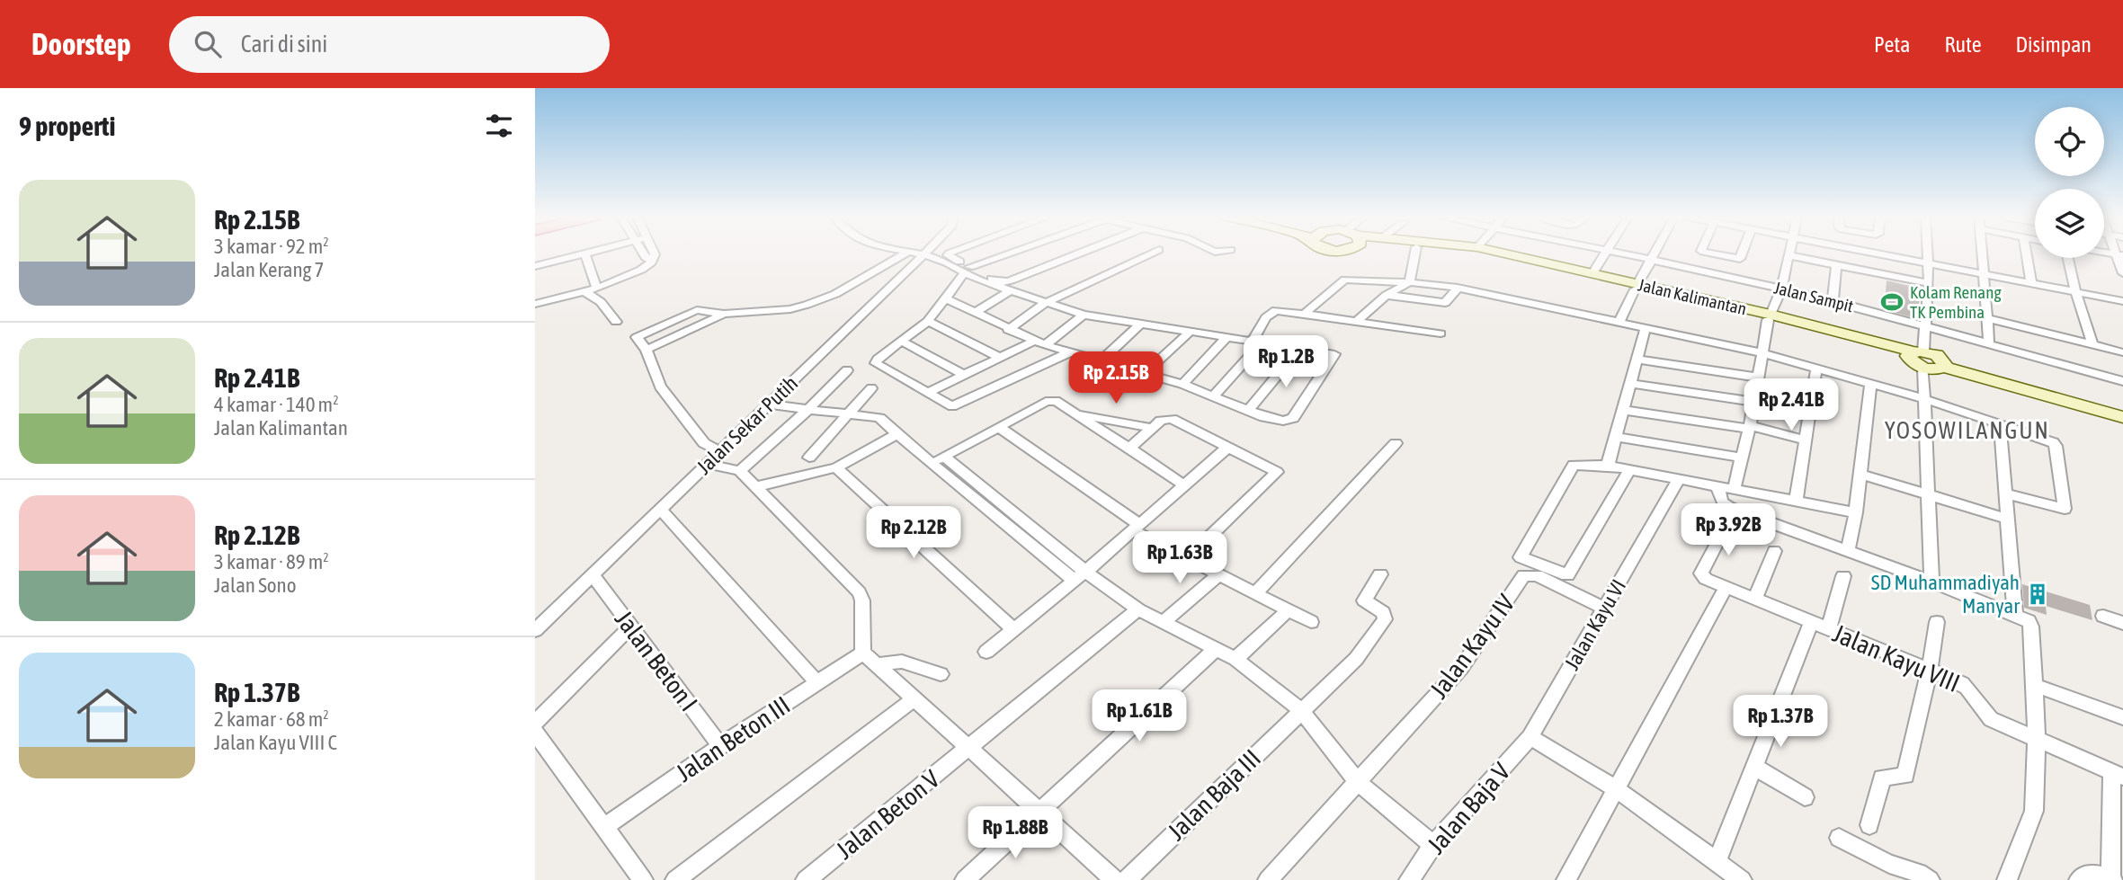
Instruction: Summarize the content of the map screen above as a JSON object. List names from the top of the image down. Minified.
{"streets":{"main road":["Jalan Kalimantan"],"street":["Jalan Sampit","Jalan Sekar Putih","Jalan Kayu VI","Jalan Kayu IV","Jalan Kayu VIII","Jalan Beton I","Jalan Beton III","Jalan Baja III","Jalan Baja V","Jalan Beton V"]},"crossings":[["Jalan Sekar Putih","Jalan Beton I"],["Jalan Kayu VI","Jalan Kayu IV"],["Jalan Kayu VI","Jalan Baja V"],["Jalan Beton I","Jalan Beton III"]],"districts":["YOSOWILANGUN"],"places":{"sports":["Kolam Renang TK Pembina"],"building":["SD Muhammadiyah Manyar"]},"page":{"header":"Doorstep","search":"Cari di sini","nav":["Peta","Rute","Disimpan"],"heading":"9 properti","list":[{"name":"Rp 2.15B","note":"3 kamar · 92 m² · Jalan Kerang 7"},{"name":"Rp 2.41B","note":"4 kamar · 140 m² · Jalan Kalimantan"},{"name":"Rp 2.12B","note":"3 kamar · 89 m² · Jalan Sono"},{"name":"Rp 1.37B","note":"2 kamar · 68 m² · Jalan Kayu VIII C"}],"price":["Rp 1.2B","Rp 2.15B","Rp 2.41B","Rp 3.92B","Rp 2.12B","Rp 1.63B","Rp 1.61B","Rp 1.37B","Rp 1.88B"]}}
